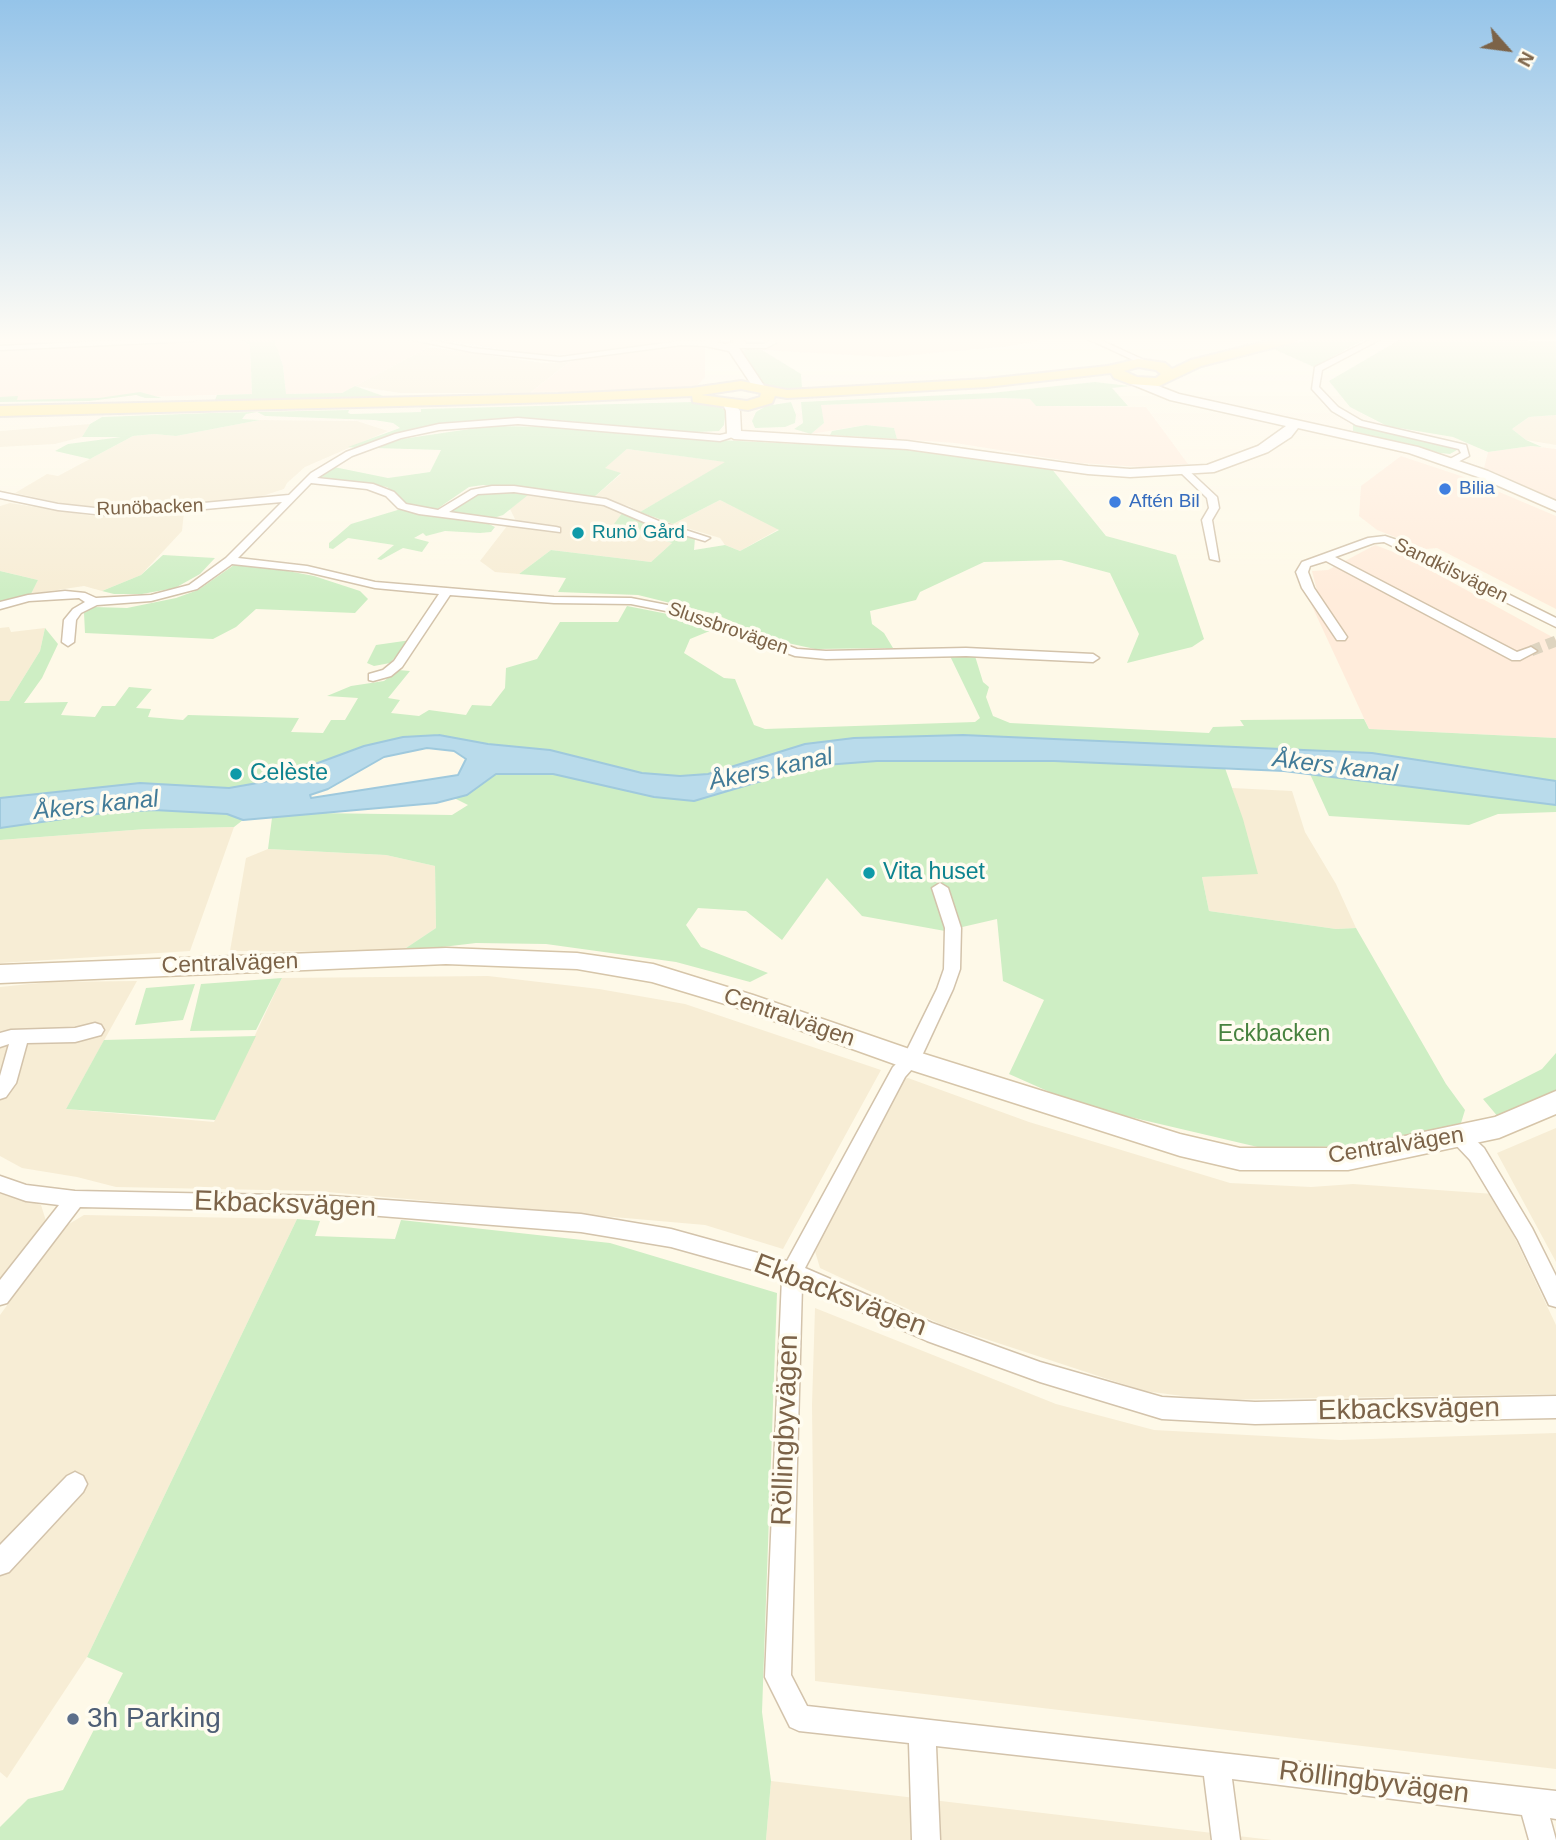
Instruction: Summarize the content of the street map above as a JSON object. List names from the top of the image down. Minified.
{"streets":{"street":["Runöbacken","Sandkilsvägen","Slussbrovägen","Centralvägen","Ekbacksvägen","Röllingbyvägen"]},"crossings":[["Centralvägen","Röllingbyvägen"],["Ekbacksvägen","Röllingbyvägen"]],"water":["Åkers kanal"],"parks":["Eckbacken"],"places":["Bilia","Aftén Bil","Runö Gård","Celèste","Vita huset","3h Parking"],"north":"bottom right"}
